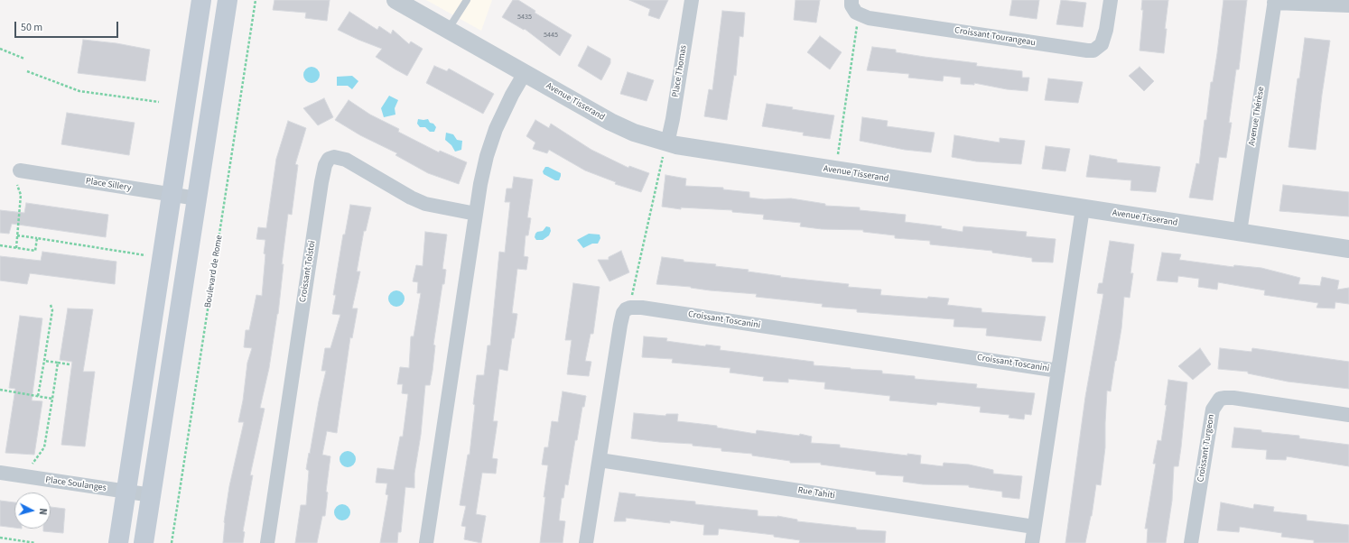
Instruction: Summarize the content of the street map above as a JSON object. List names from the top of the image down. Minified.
{"streets":{"street":["Croissant Tourangeau","Place Thomas","Avenue Tisserand","Avenue Thérèse","Place Sillery","Croissant Tolstoi","Croissant Toscanini","Croissant Turgeon","Place Soulanges","Rue Tahiti"],"path":["Boulevard de Rome"]},"crossings":[["Place Thomas","Avenue Tisserand"],["Avenue Tisserand","Avenue Thérèse"],["Avenue Tisserand","Croissant Toscanini"],["Croissant Toscanini","Rue Tahiti"]],"house_numbers":["5435","5445"],"scale_bar":"50 m","north":"right"}
